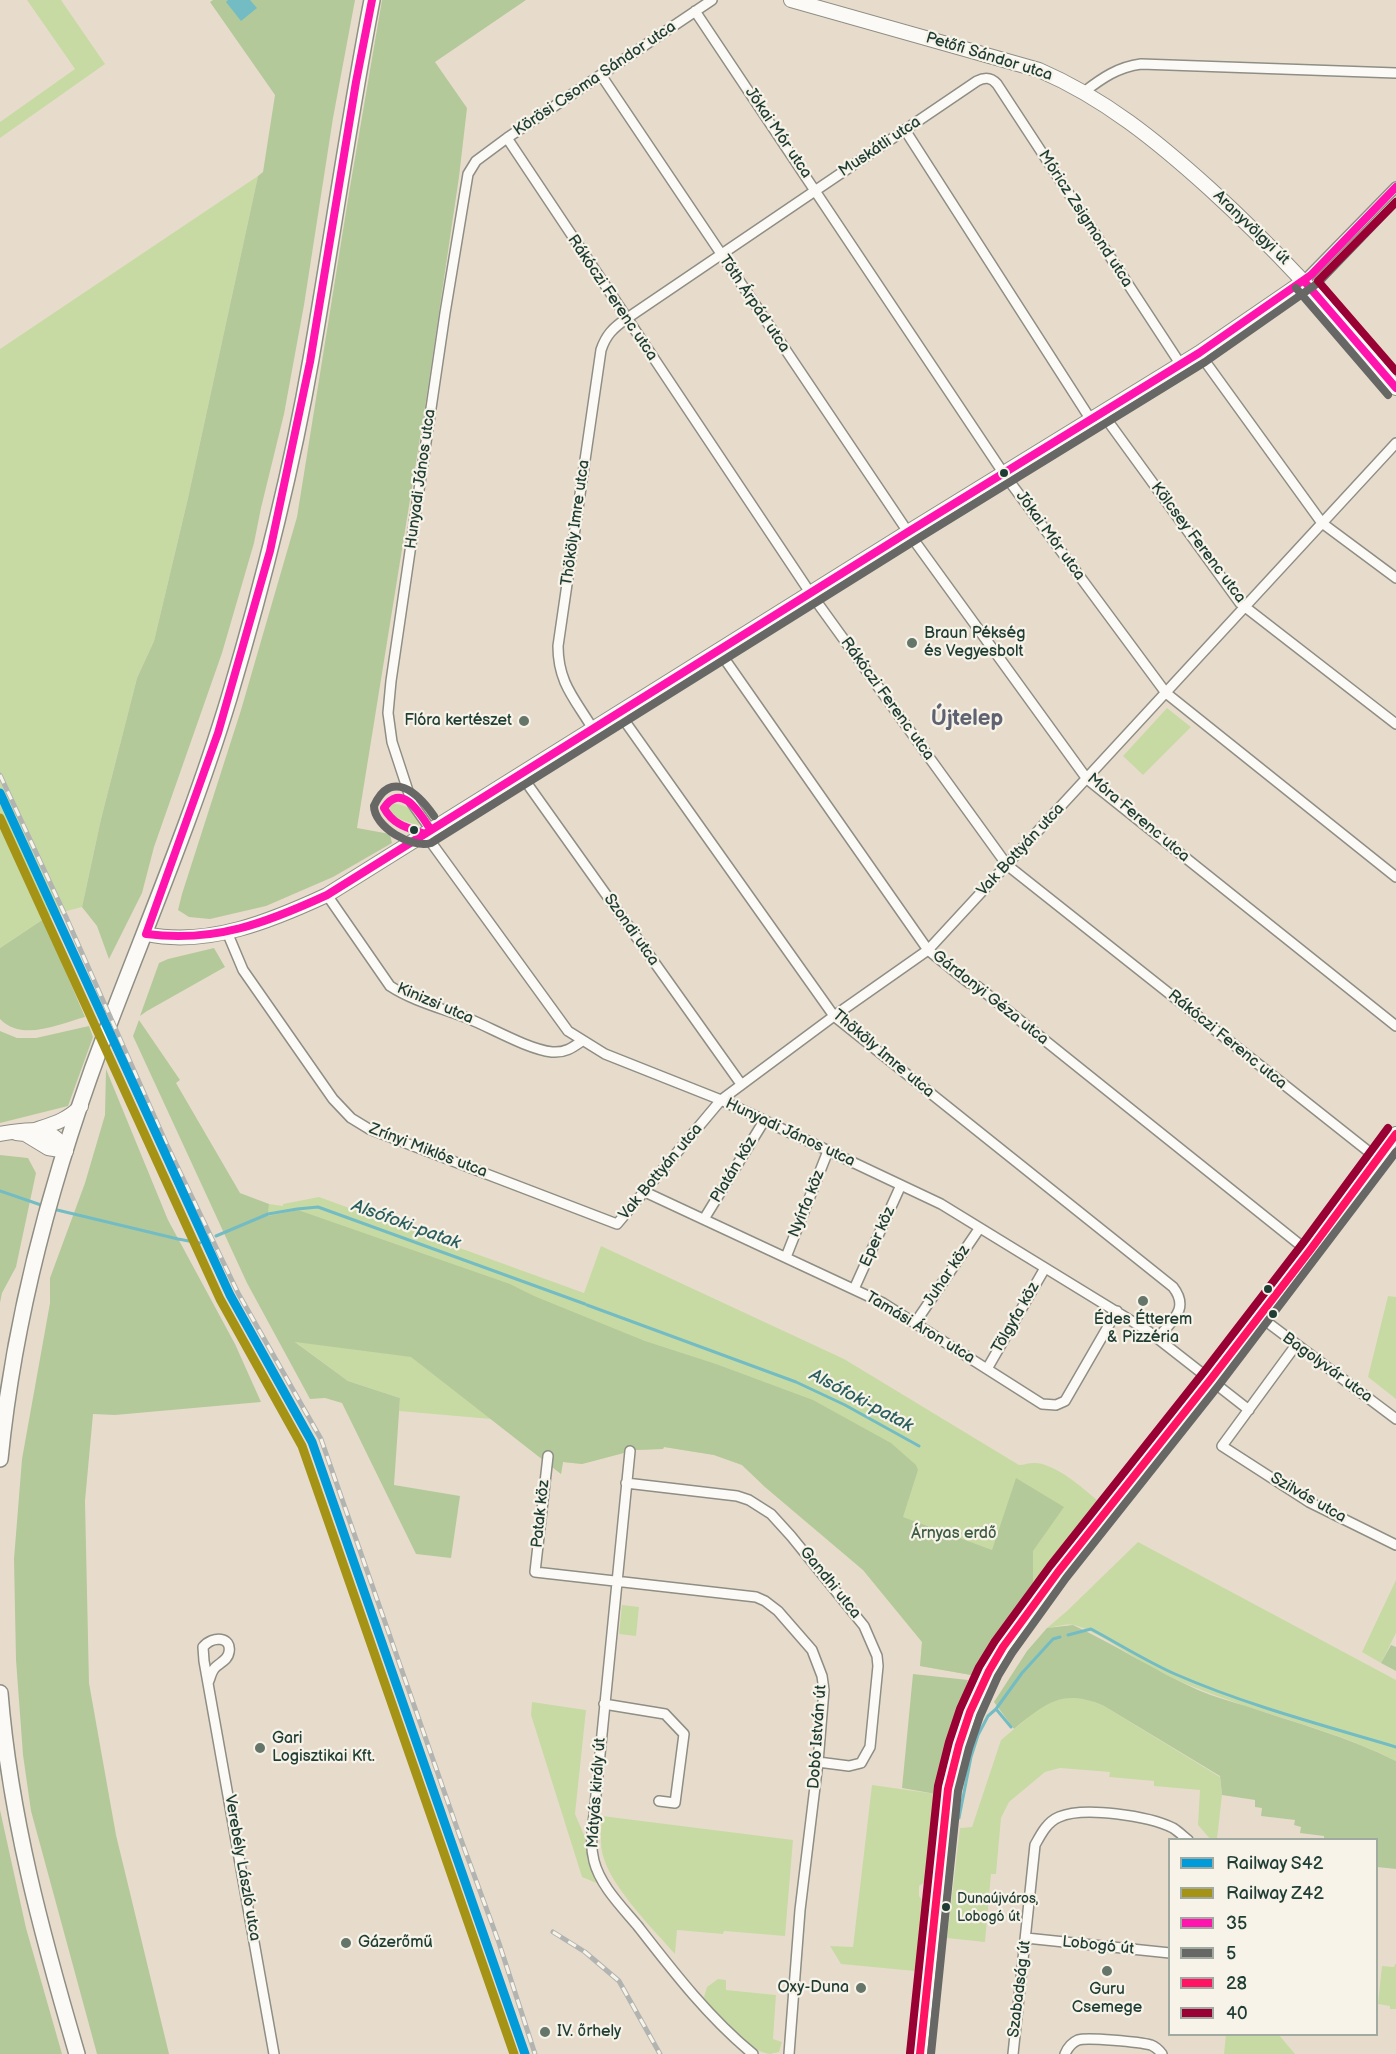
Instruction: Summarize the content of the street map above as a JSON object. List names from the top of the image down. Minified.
{"streets":{"street":["Petőfi Sándor utca","Körösi Csoma Sándor utca","Jókai Mór utca","Muskátli utca","Móricz Zsigmond utca","Aranyvölgyi út","Rákóczi Ferenc utca","Tóth Árpád utca","Hunyadi János utca","Thököly Imre utca","Kölcsey Ferenc utca","Móra Ferenc utca","Vak Bottyán utca","Szondi utca","Gárdonyi Géza utca","Kinizsi utca","Zrínyi Miklós utca","Platán köz","Nyírfa köz","Eper köz","Juhar köz","Tölgyfa köz","Tamási Áron utca","Bagolyvár utca","Szilvás utca","Patak köz","Gandhi utca","Dobó István út","Mátyás király út","Verebély László utca","Lobogó út","Szabadság út"]},"crossings":[["Petőfi Sándor utca","Aranyvölgyi út"],["Körösi Csoma Sándor utca","Jókai Mór utca"],["Körösi Csoma Sándor utca","Rákóczi Ferenc utca"],["Körösi Csoma Sándor utca","Tóth Árpád utca"],["Körösi Csoma Sándor utca","Hunyadi János utca"],["Jókai Mór utca","Muskátli utca"],["Jókai Mór utca","Vak Bottyán utca"],["Muskátli utca","Móricz Zsigmond utca"],["Muskátli utca","Rákóczi Ferenc utca"],["Muskátli utca","Tóth Árpád utca"],["Muskátli utca","Thököly Imre utca"],["Muskátli utca","Kölcsey Ferenc utca"],["Rákóczi Ferenc utca","Hunyadi János utca"],["Rákóczi Ferenc utca","Thököly Imre utca"],["Rákóczi Ferenc utca","Vak Bottyán utca"],["Tóth Árpád utca","Móra Ferenc utca"],["Hunyadi János utca","Thököly Imre utca"],["Hunyadi János utca","Vak Bottyán utca"],["Hunyadi János utca","Kinizsi utca"],["Hunyadi János utca","Platán köz"],["Hunyadi János utca","Nyírfa köz"],["Hunyadi János utca","Eper köz"],["Hunyadi János utca","Juhar köz"],["Hunyadi János utca","Tölgyfa köz"],["Hunyadi János utca","Tamási Áron utca"],["Hunyadi János utca","Szilvás utca"],["Thököly Imre utca","Vak Bottyán utca"],["Kölcsey Ferenc utca","Vak Bottyán utca"],["Móra Ferenc utca","Vak Bottyán utca"],["Vak Bottyán utca","Szondi utca"],["Vak Bottyán utca","Gárdonyi Géza utca"],["Vak Bottyán utca","Zrínyi Miklós utca"],["Vak Bottyán utca","Tamási Áron utca"],["Platán köz","Tamási Áron utca"],["Nyírfa köz","Tamási Áron utca"],["Eper köz","Tamási Áron utca"],["Juhar köz","Tamási Áron utca"],["Tölgyfa köz","Tamási Áron utca"],["Patak köz","Dobó István út"],["Gandhi utca","Dobó István út"],["Dobó István út","Mátyás király út"],["Lobogó út","Szabadság út"]],"districts":["Újtelep"],"water":["Alsófoki-patak"],"parks":["Árnyas erdő"],"places":["Braun Pékség és Vegyesbolt","Flóra kertészet","Édes Étterem & Pizzéria","Gari Logisztikai Kft.","Dunaújváros, Lobogó út","Gázerőmű","Guru Csemege","Oxy-Duna","IV. őrhely"],"lines":["transit line 35","transit line 5","transit line 40","rail line S42","rail line Z42","transit line 28"],"legend":["Railway S42","Railway Z42","35","5","28","40"]}
